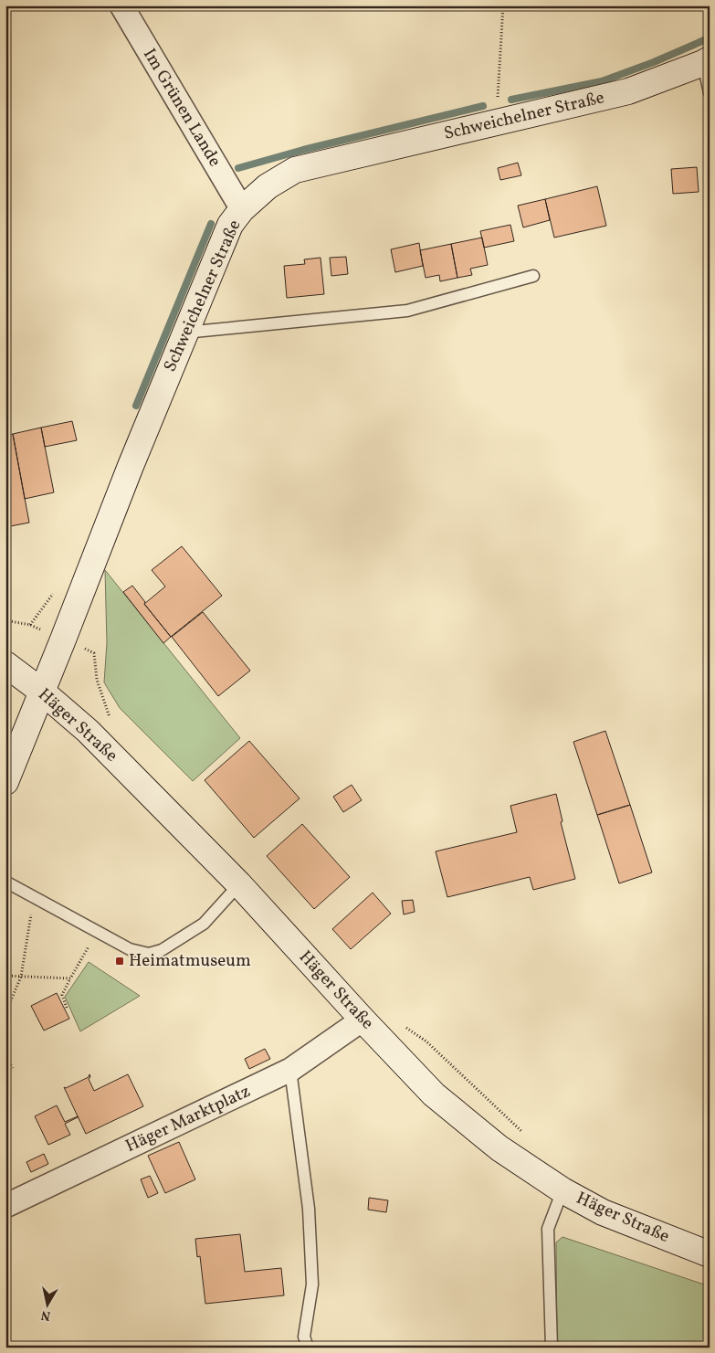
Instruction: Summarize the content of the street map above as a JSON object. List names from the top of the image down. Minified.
{"streets":{"street":["Im Grünen Lande","Schweichelner Straße","Häger Straße","Häger Marktplatz"]},"crossings":[["Im Grünen Lande","Schweichelner Straße"],["Schweichelner Straße","Häger Straße"],["Häger Straße","Häger Marktplatz"]],"places":{"transit":["Heimatmuseum"]},"north":"bottom"}
